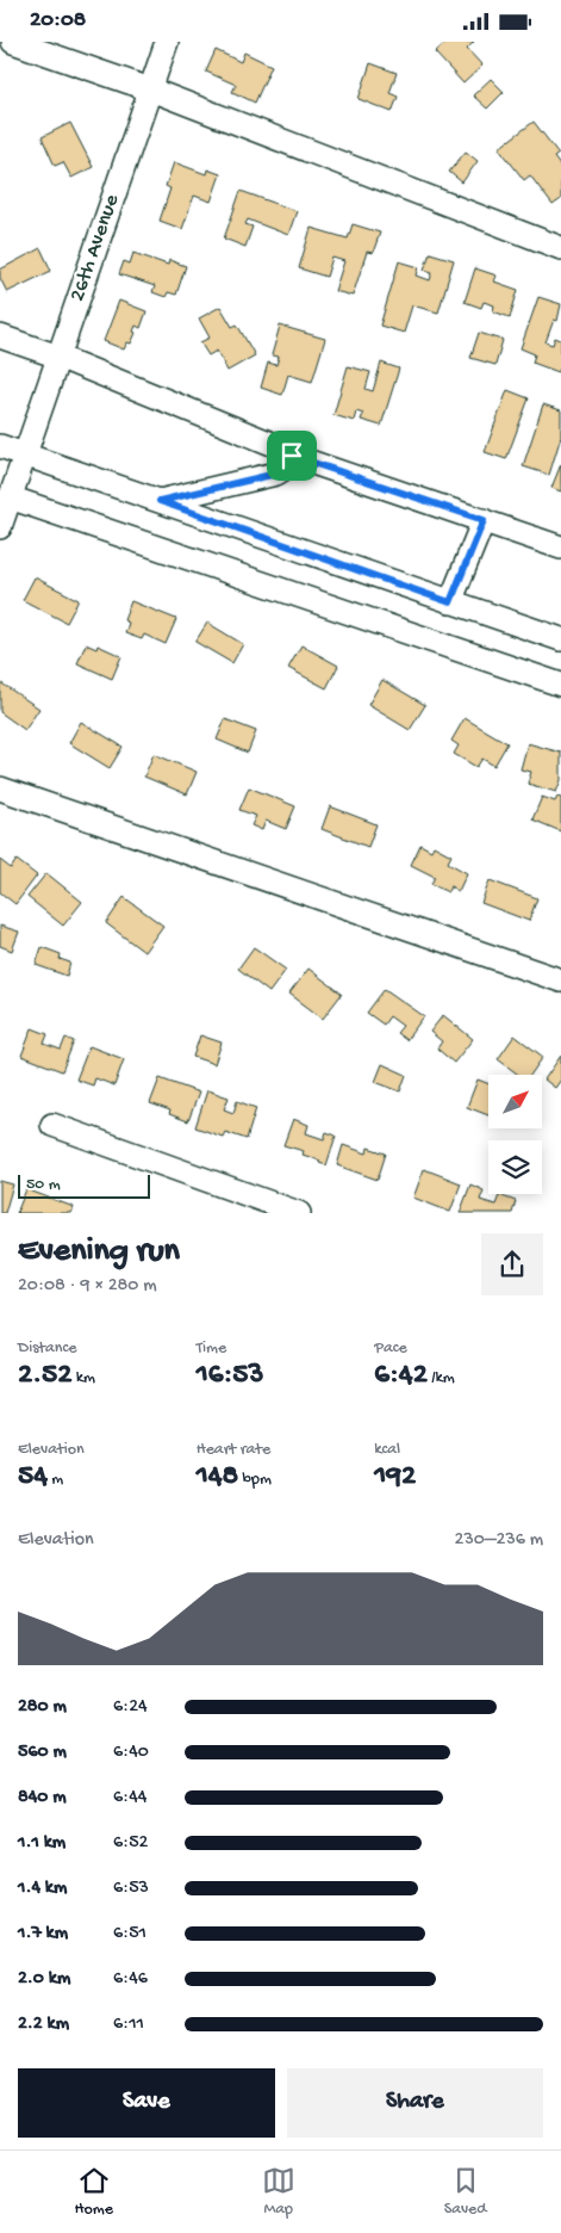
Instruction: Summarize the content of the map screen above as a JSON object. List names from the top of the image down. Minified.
{"streets":{"street":["26th Avenue"]},"scale_bar":"50 m","north":"top right","page":{"status":"20:08","scale":"50 m","heading":["Evening run","20:08 · 9 × 280 m"],"stats":[["Distance","2.52 km"],["Time","16:53"],["Pace","6:42 /km"],["Elevation","54 m"],["Heart rate","148 bpm"],["kcal","192"]],"chart":["Elevation","230–236 m"],"list":[{"name":"280 m","note":"6:24"},{"name":"560 m","note":"6:40"},{"name":"840 m","note":"6:44"},{"name":"1.1 km","note":"6:52"},{"name":"1.4 km","note":"6:53"},{"name":"1.7 km","note":"6:51"},{"name":"2.0 km","note":"6:46"},{"name":"2.2 km","note":"6:11"}],"buttons":["Save","Share"],"tabs":["Home","Map","Saved"]}}
